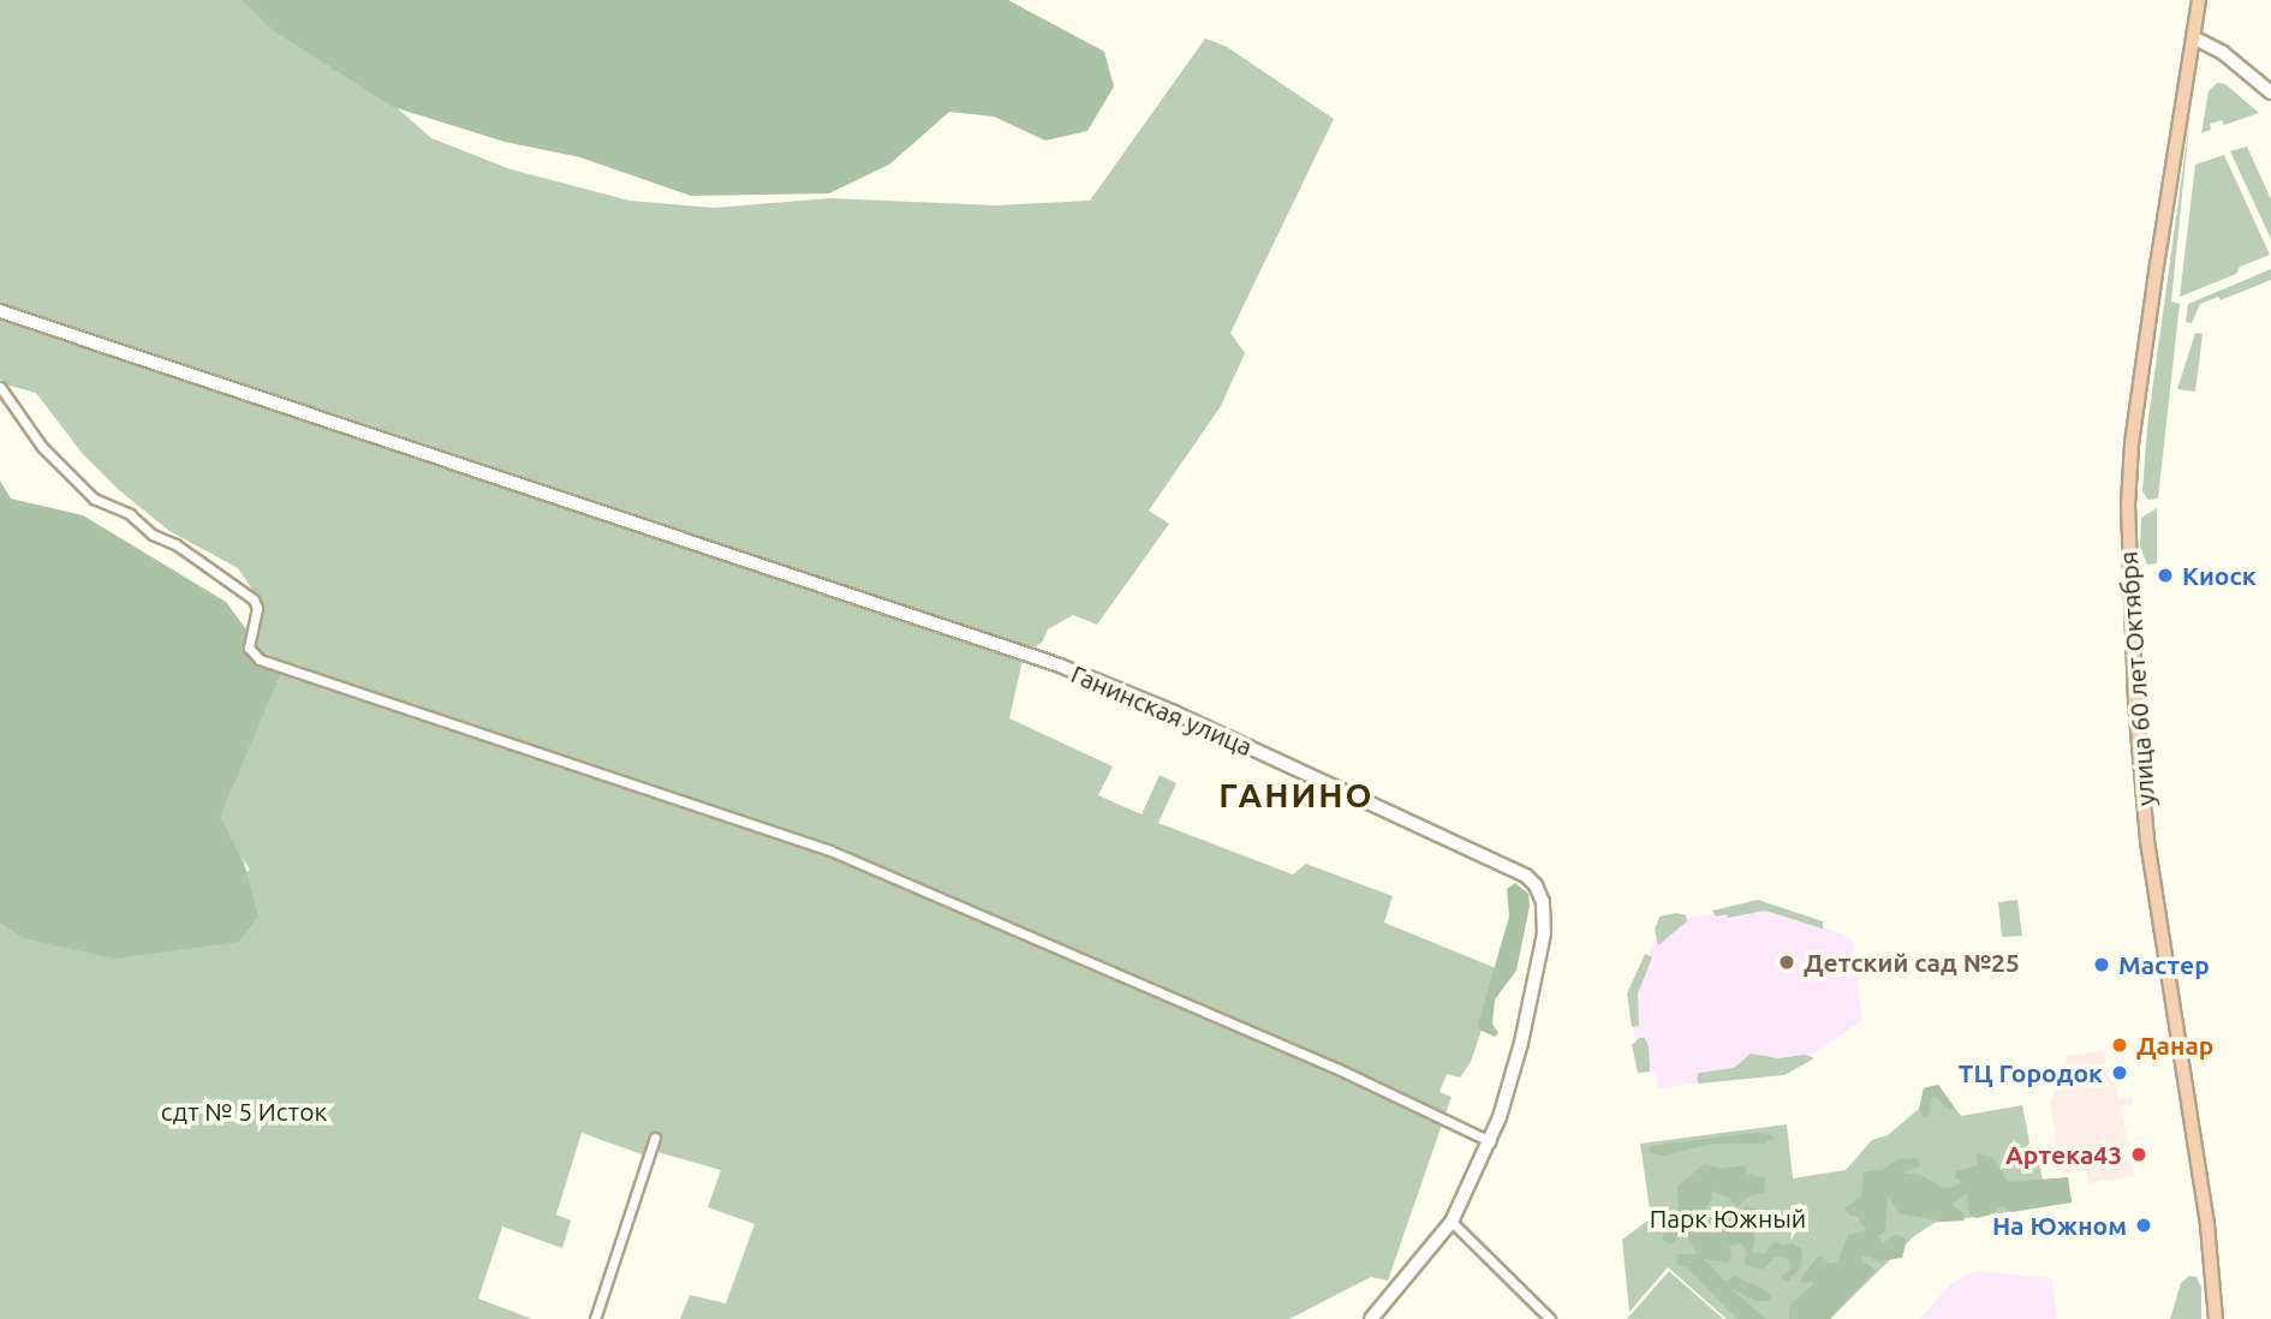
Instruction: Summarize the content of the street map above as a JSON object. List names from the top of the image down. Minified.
{"streets":{"main road":["улица 60 лет Октября"],"street":["Ганинская улица"]},"districts":["ГАНИНО"],"parks":["сдт № 5 Исток","Парк Южный"],"places":["Киоск","Детский сад №25","Мастер","Данар","ТЦ Городок","Артека43","На Южном"]}
